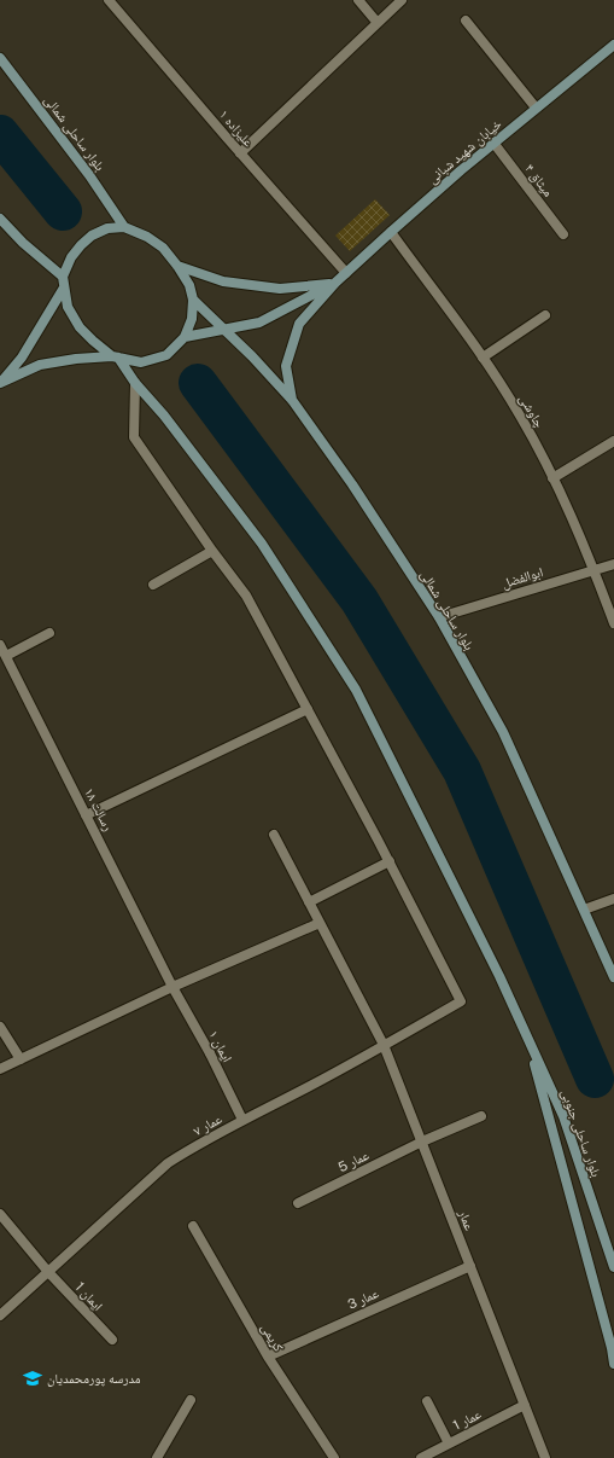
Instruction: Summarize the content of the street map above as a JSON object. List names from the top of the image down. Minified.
{"streets":{"main road":["بلوار ساحلی شمالی","خیابان شهید شبانی","بلوار ساحلی جنوبی"],"street":["علیزاده ۱","میثاق ۴","چاوشی","ابوالفضل","رسالت ۱۸","ایمان ۱","عمار ۷","عمار 5","عمار","ایمان 1","عمار 3","کریمی","عمار 1"]},"crossings":[["علیزاده ۱","خیابان شهید شبانی"],["بلوار ساحلی شمالی","خیابان شهید شبانی"],["بلوار ساحلی شمالی","ابوالفضل"],["خیابان شهید شبانی","میثاق ۴"],["خیابان شهید شبانی","چاوشی"],["چاوشی","ابوالفضل"],["رسالت ۱۸","ایمان ۱"],["ایمان ۱","عمار ۷"],["عمار ۷","عمار"],["عمار ۷","ایمان 1"],["عمار 5","عمار"],["عمار","عمار 3"],["عمار","عمار 1"],["عمار 3","کریمی"]],"places":{"school or university":["مدرسه پورمحمدیان"]}}
